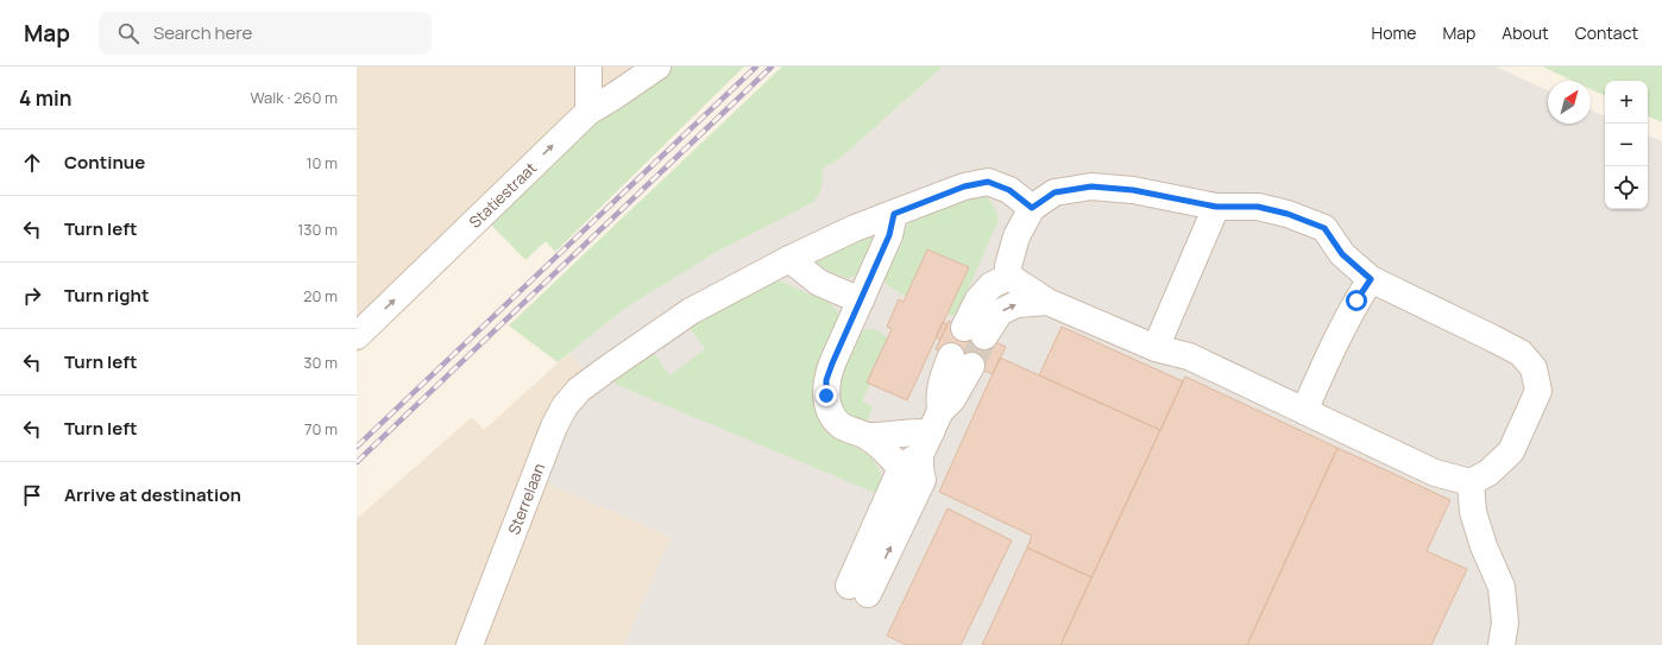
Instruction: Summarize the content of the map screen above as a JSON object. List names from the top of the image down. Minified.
{"streets":{"street":["Statiestraat","Sterrelaan"]},"one_way":["Statiestraat"],"north":"top right","page":{"header":"Map","search":"Search here","nav":["Home","Map","About","Contact"],"heading":["4 min","Walk · 260 m"],"map_buttons":["+","−"],"list":[["Continue","10 m"],["Turn left","130 m"],["Turn right","20 m"],["Turn left","30 m"],["Turn left","70 m"],"Arrive at destination"]}}
